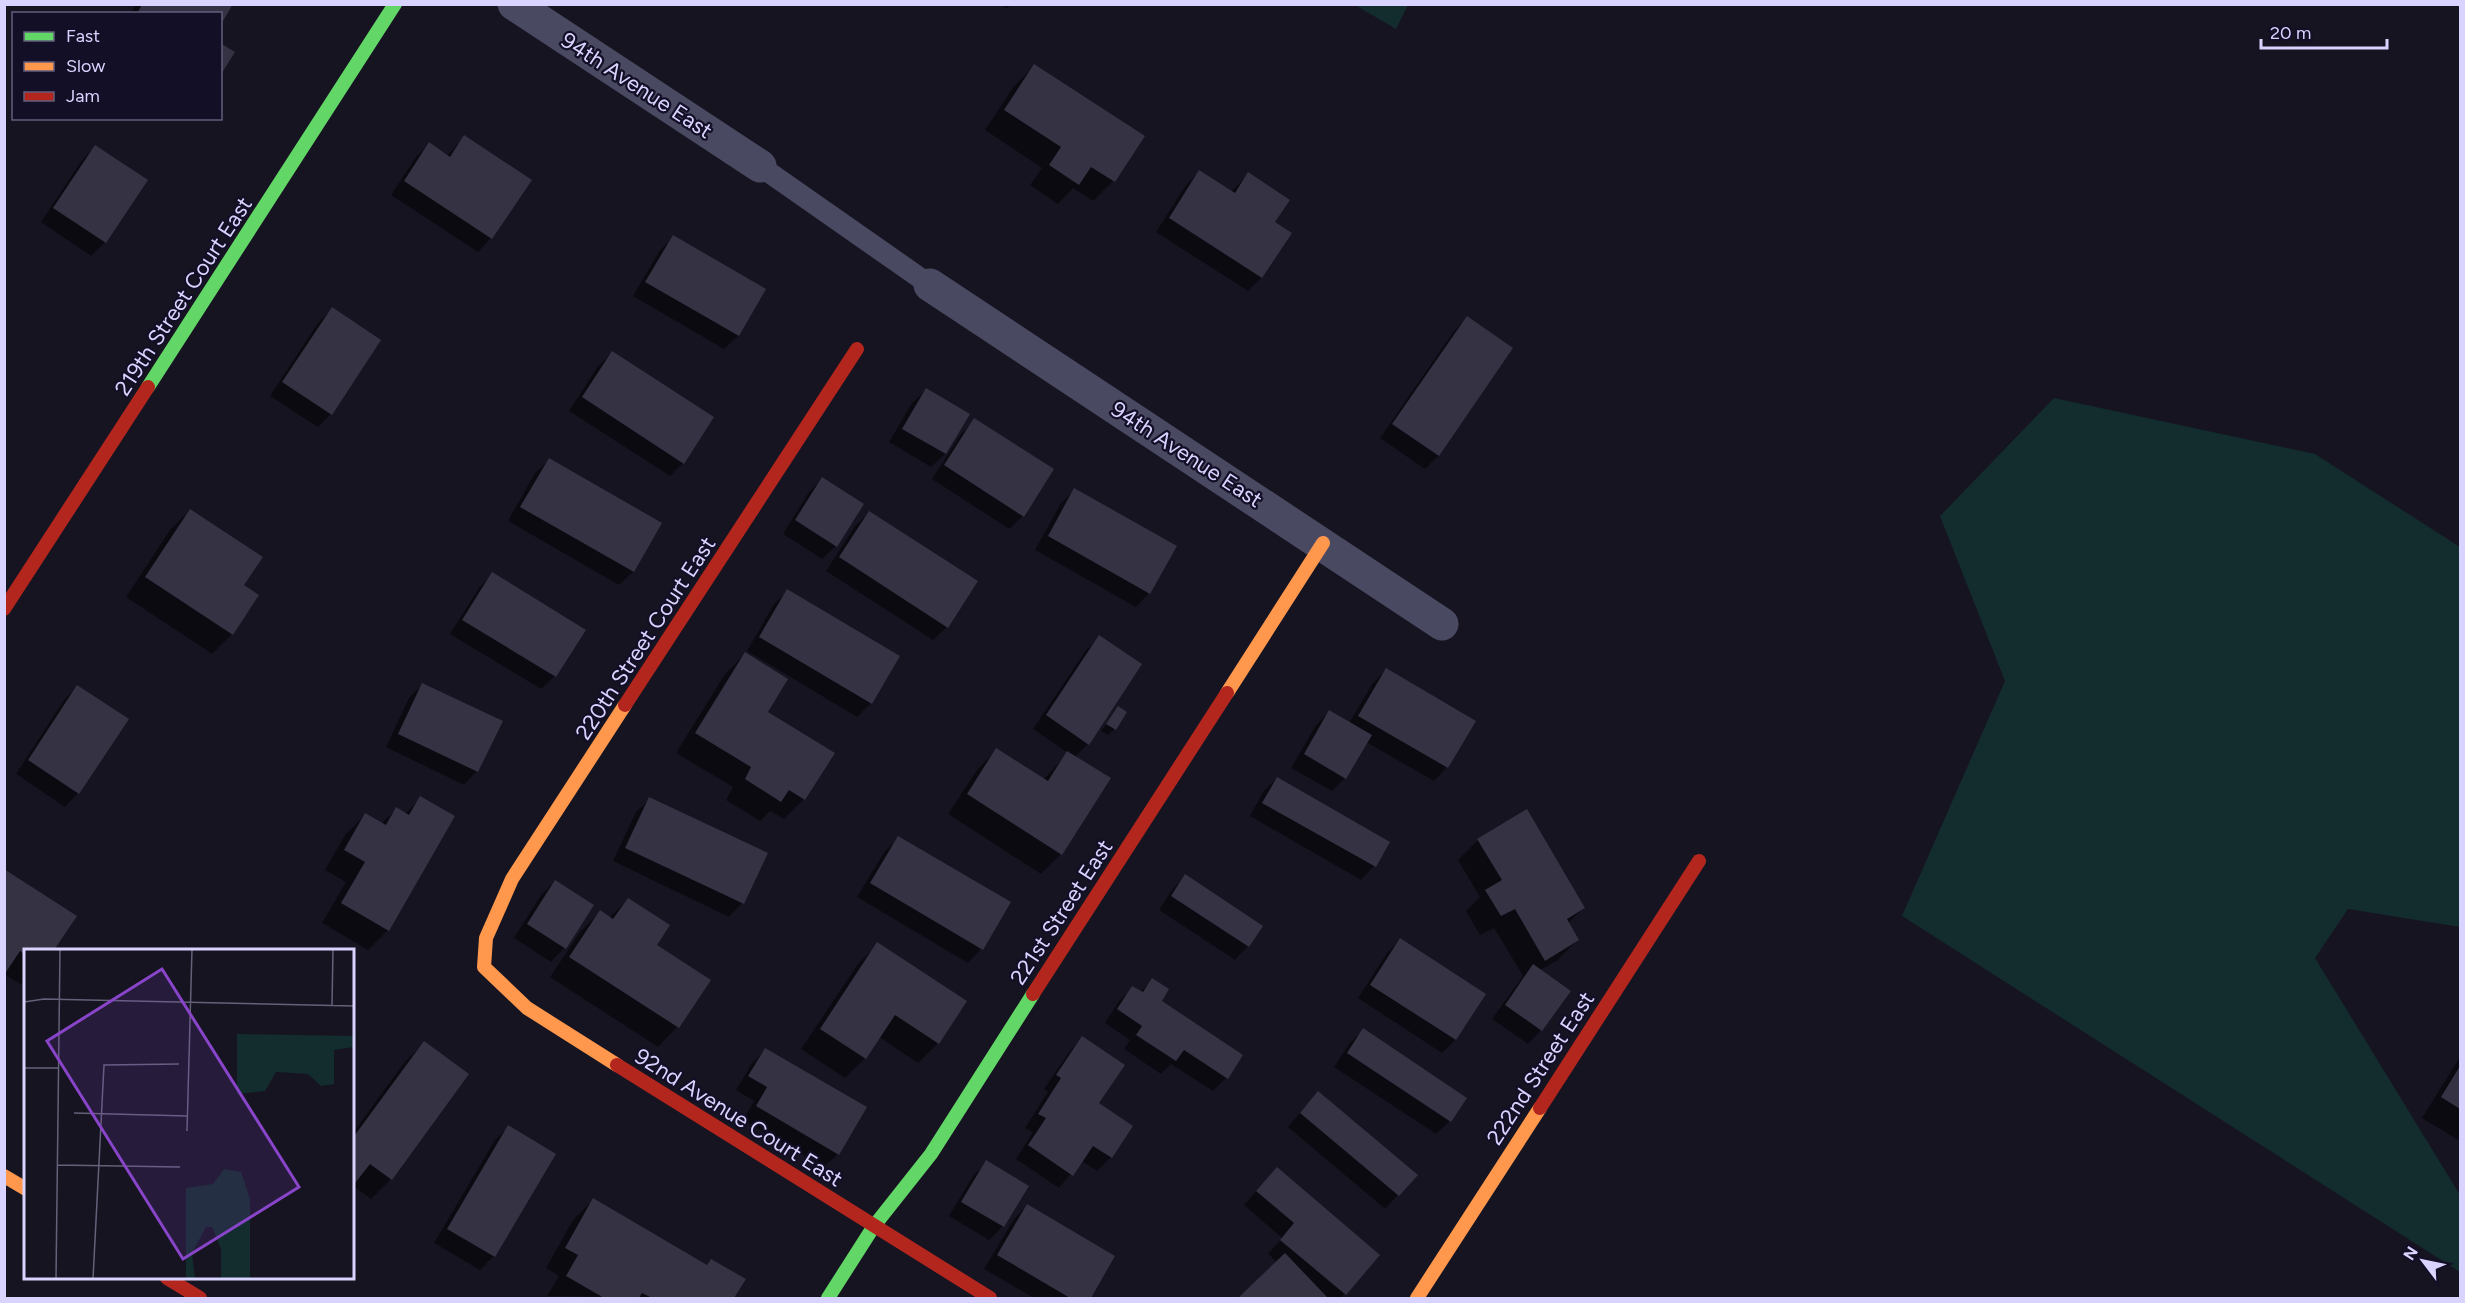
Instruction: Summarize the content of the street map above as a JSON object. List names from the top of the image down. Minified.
{"streets":{"street":["94th Avenue East","219th Street Court East","220th Street Court East","221st Street East","222nd Street East","92nd Avenue Court East"]},"crossings":[["94th Avenue East","221st Street East"],["220th Street Court East","92nd Avenue Court East"],["221st Street East","92nd Avenue Court East"]],"legend":["Fast","Slow","Jam"],"scale_bar":"20 m","north":"top left"}
